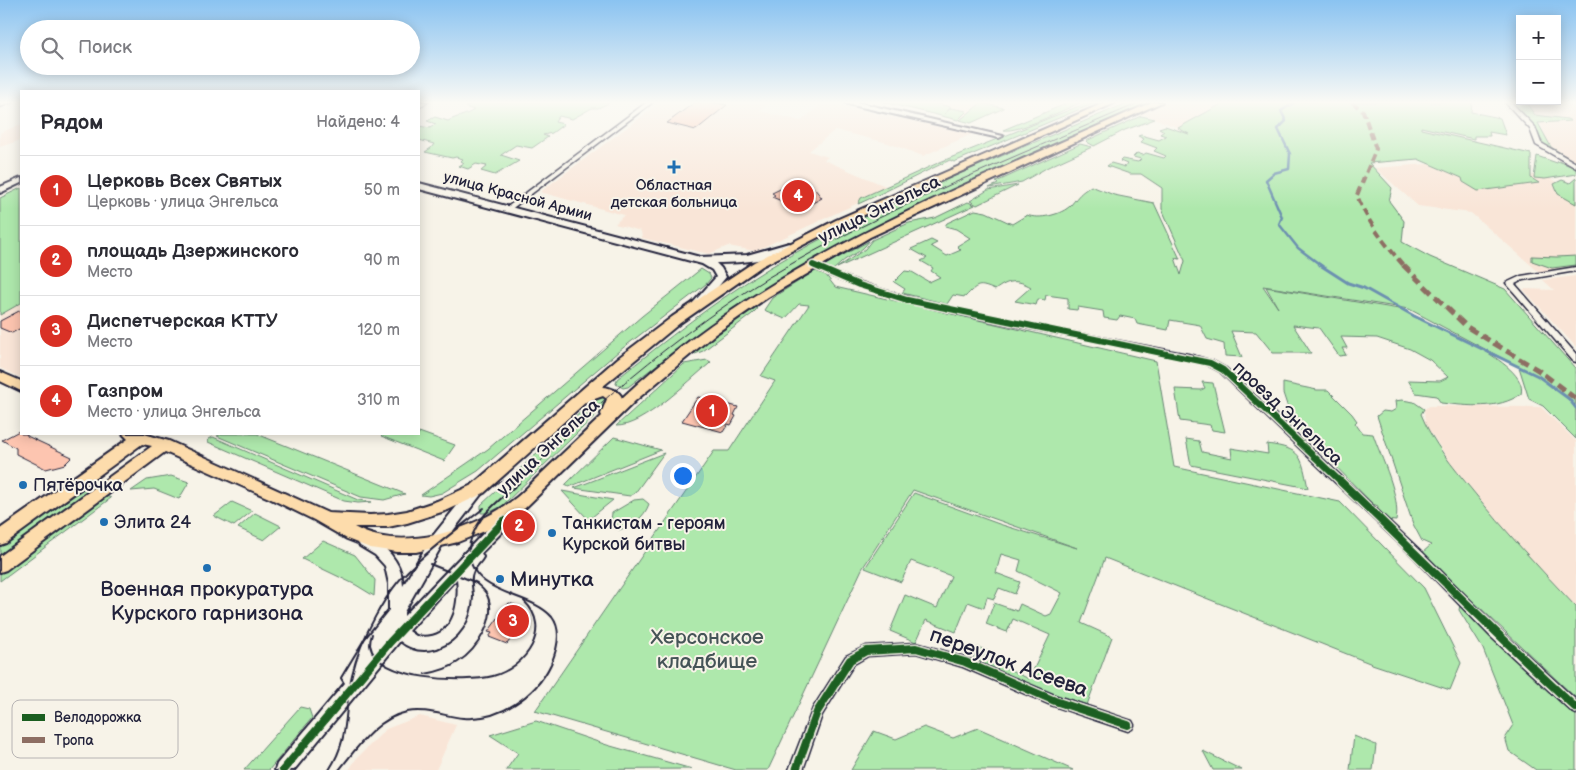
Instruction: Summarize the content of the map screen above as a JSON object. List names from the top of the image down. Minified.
{"streets":{"main road":["улица Красной Армии","улица Энгельса"],"street":["проезд Энгельса","переулок Асеева"]},"crossings":[["улица Энгельса","проезд Энгельса"]],"parks":["Херсонское кладбище"],"places":{"health":["Областная детская больница"],"other":["Пятёрочка","Элита 24","Танкистам - героям Курской битвы","Военная прокуратура Курского гарнизона","Минутка"]},"legend":["Велодорожка","Тропа"],"page":{"map_buttons":["+","−"],"search":"Поиск","heading":["Рядом","Найдено: 4"],"list":[{"mark":"1","name":"Церковь Всех Святых","note":"Церковь · улица Энгельса","value":"50 m"},{"mark":"2","name":"площадь Дзержинского","note":"Место","value":"90 m"},{"mark":"3","name":"Диспетчерская КТТУ","note":"Место","value":"120 m"},{"mark":"4","name":"Газпром","note":"Место · улица Энгельса","value":"310 m"}],"pins":["4","1","2","3"]}}
